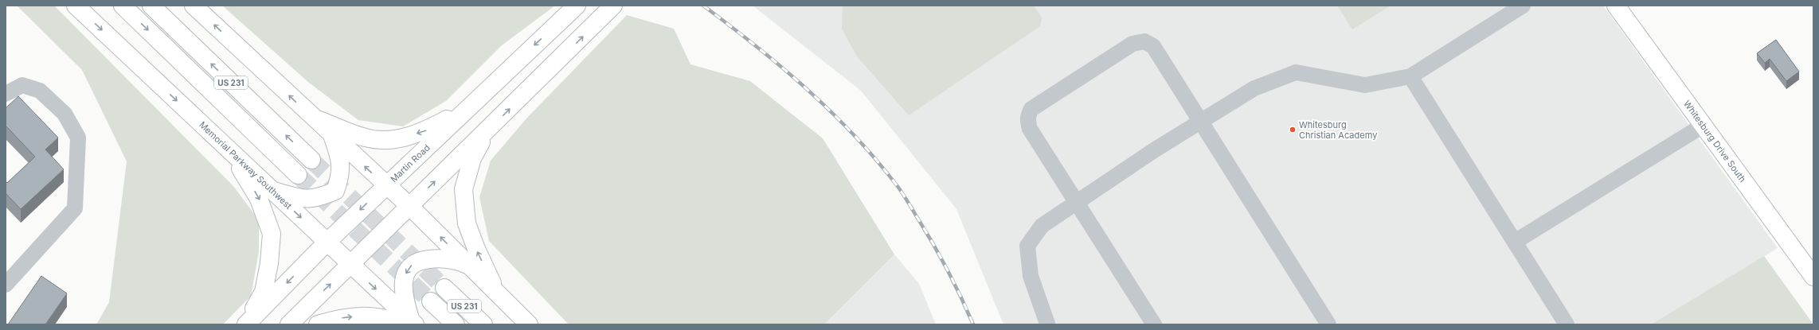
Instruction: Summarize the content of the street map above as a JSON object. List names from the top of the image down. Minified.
{"streets":{"main road":["US 231","Whitesburg Drive South","Martin Road","Memorial Parkway Southwest"]},"crossings":[["Martin Road","Memorial Parkway Southwest"]],"places":["Whitesburg Christian Academy"]}
